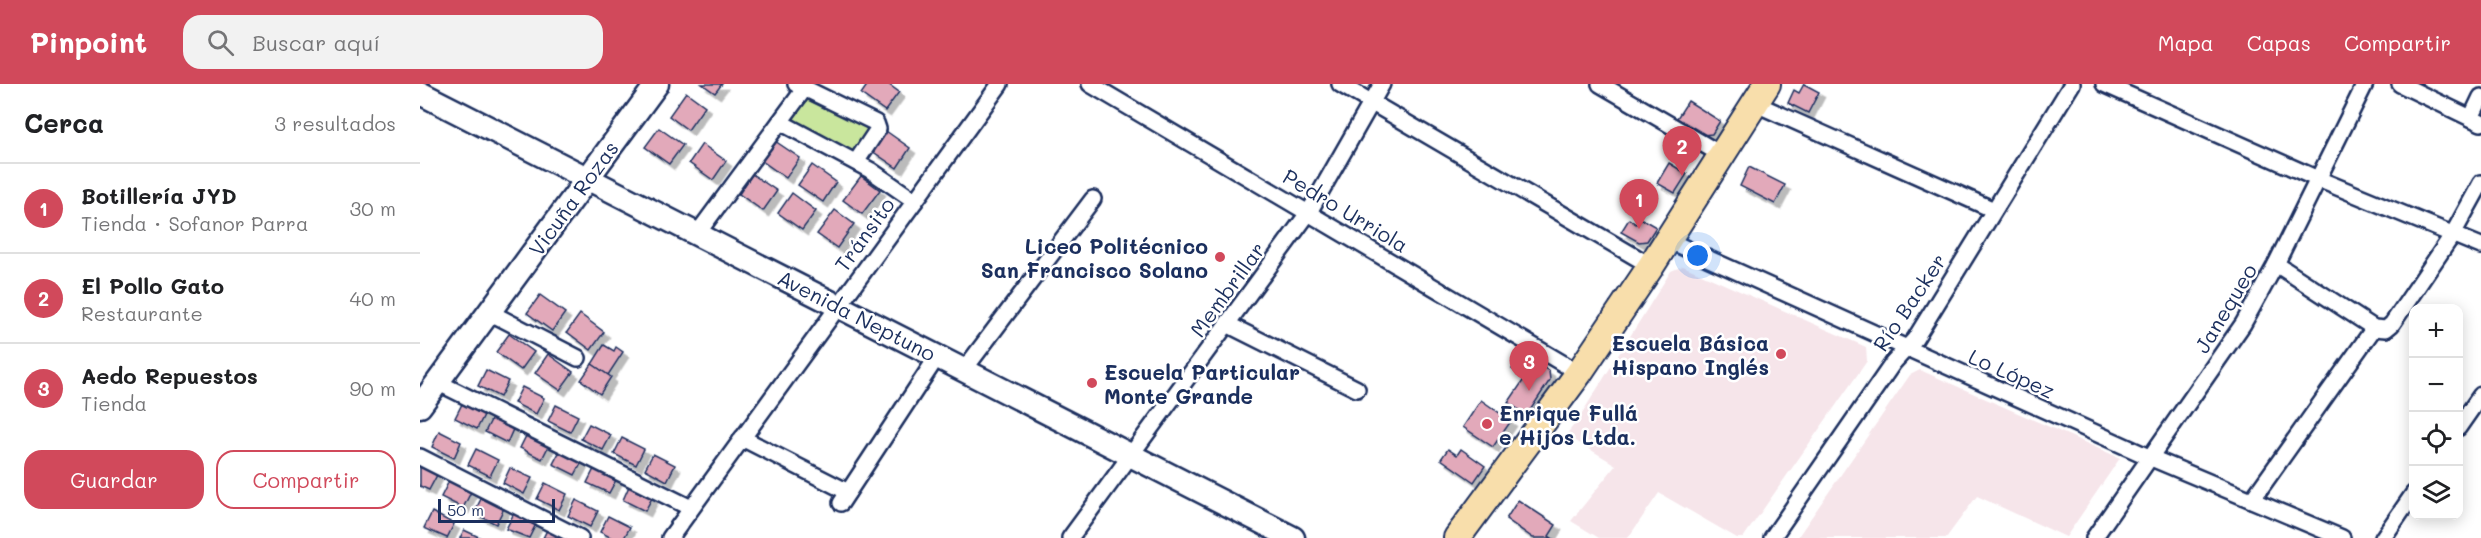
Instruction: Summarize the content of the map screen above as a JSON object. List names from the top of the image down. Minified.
{"streets":{"main road":["Vicuña Rozas","Avenida Neptuno"],"street":["Pedro Urriola","Tránsito","Membrillar","Río Backer","Janequeo","Lo López"]},"crossings":[["Vicuña Rozas","Avenida Neptuno"],["Pedro Urriola","Membrillar"],["Tránsito","Avenida Neptuno"],["Membrillar","Avenida Neptuno"],["Río Backer","Lo López"],["Janequeo","Lo López"]],"places":["Liceo Politécnico San Francisco Solano","Escuela Básica Hispano Inglés","Escuela Particular Monte Grande","Enrique Fullá e Hijos Ltda."],"scale_bar":"50 m","page":{"header":"Pinpoint","search":"Buscar aquí","nav":["Mapa","Capas","Compartir"],"heading":["Cerca","3 resultados"],"pins":["2","1","3"],"list":[{"mark":"1","name":"Botillería JYD","note":"Tienda · Sofanor Parra","value":"30 m"},{"mark":"2","name":"El Pollo Gato","note":"Restaurante","value":"40 m"},{"mark":"3","name":"Aedo Repuestos","note":"Tienda","value":"90 m"}],"map_buttons":["+","−"],"buttons":["Guardar","Compartir"],"scale":"50 m"}}
